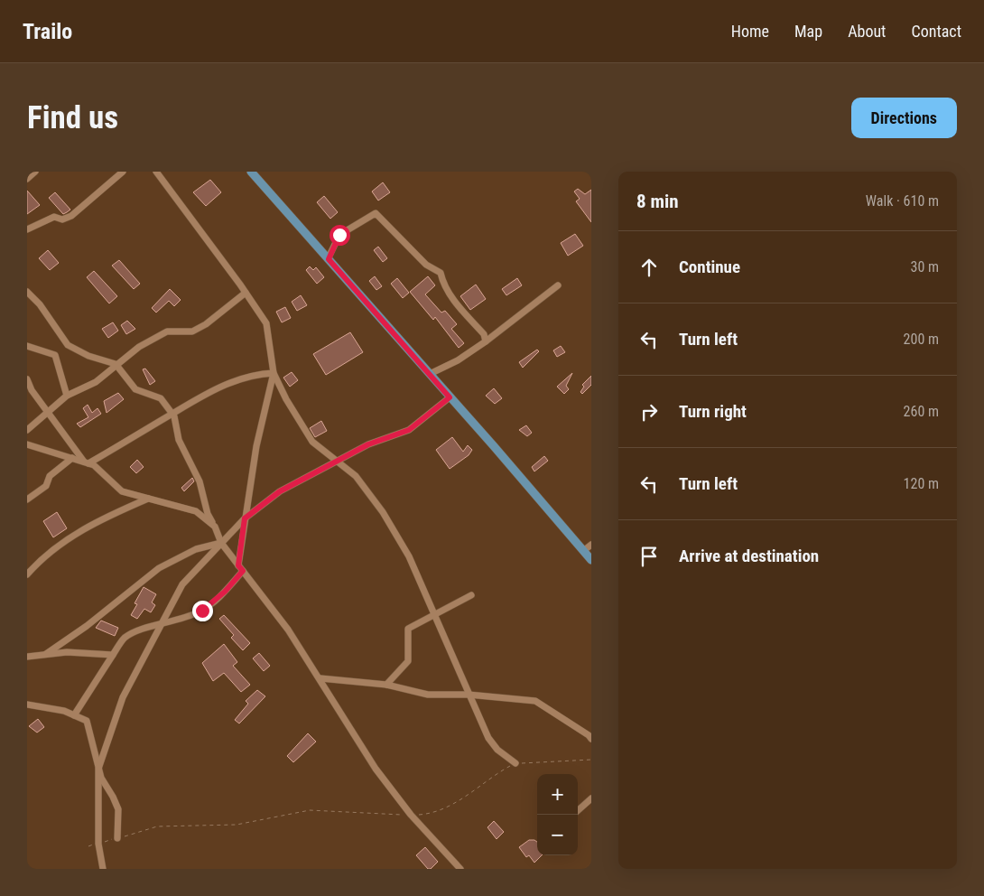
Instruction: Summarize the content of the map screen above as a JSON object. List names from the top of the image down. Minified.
{"page":{"header":"Trailo","nav":["Home","Map","About","Contact"],"buttons":"Directions","title":"Find us","heading":["8 min","Walk · 610 m"],"list":[["Continue","30 m"],["Turn left","200 m"],["Turn right","260 m"],["Turn left","120 m"],"Arrive at destination"],"map_buttons":["+","−"]}}
